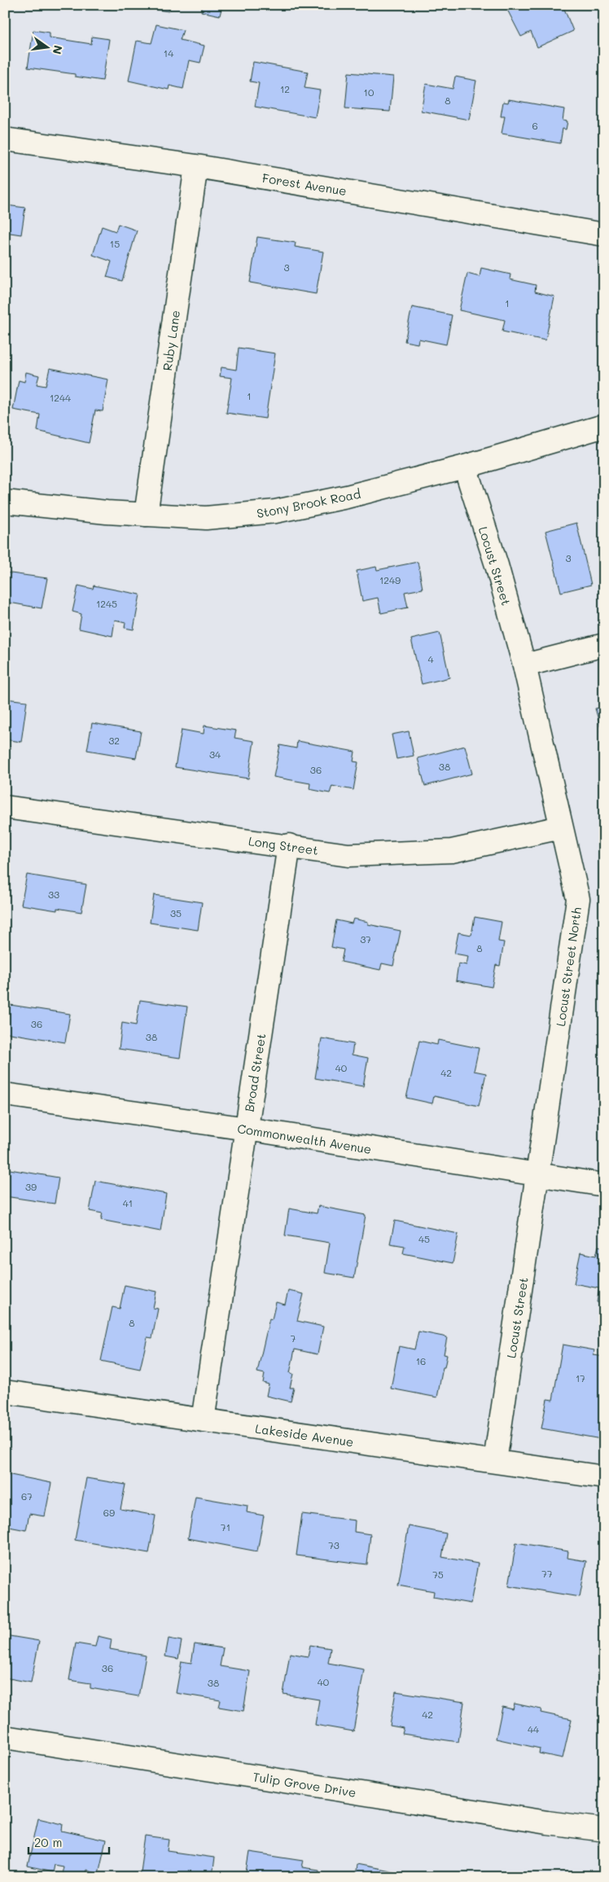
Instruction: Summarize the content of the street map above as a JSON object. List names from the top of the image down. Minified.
{"streets":{"street":["Forest Avenue","Ruby Lane","Stony Brook Road","Locust Street","Long Street","Locust Street North","Broad Street","Commonwealth Avenue","Lakeside Avenue","Tulip Grove Drive"]},"crossings":[["Forest Avenue","Ruby Lane"],["Ruby Lane","Stony Brook Road"],["Stony Brook Road","Locust Street"],["Locust Street","Locust Street North"],["Locust Street","Commonwealth Avenue"],["Locust Street","Lakeside Avenue"],["Long Street","Locust Street North"],["Long Street","Broad Street"],["Locust Street North","Commonwealth Avenue"],["Broad Street","Commonwealth Avenue"],["Broad Street","Lakeside Avenue"]],"house_numbers":["14","12","10","8","6","15","3","1","1","1244","3","1249","1245","4","32","34","38","36","33","35","37","8","36","38","40","42","39","41","45","8","7","16","17","67","69","71","73","77","75","36","40","38","42","44"],"scale_bar":"20 m","north":"right"}
